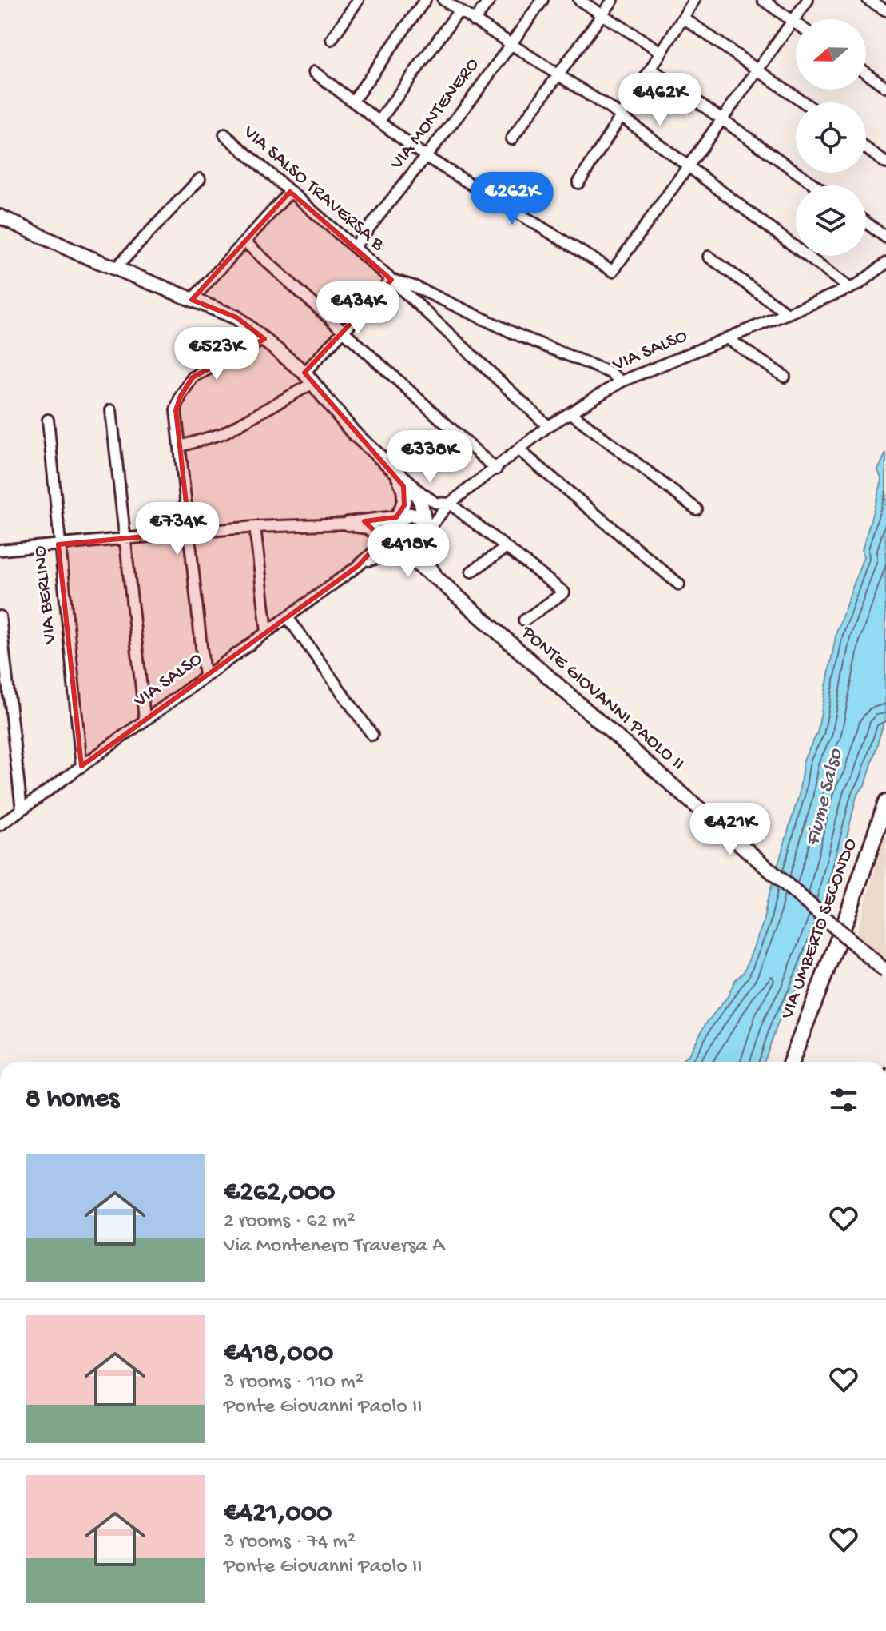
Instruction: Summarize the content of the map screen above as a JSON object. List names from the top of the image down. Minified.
{"streets":{"main road":["VIA UMBERTO SECONDO"],"street":["VIA MONTENERO","VIA SALSO TRAVERSA B","VIA SALSO","VIA BERLINO","PONTE GIOVANNI PAOLO II"]},"crossings":[["VIA MONTENERO","VIA SALSO TRAVERSA B"],["VIA SALSO TRAVERSA B","VIA SALSO"],["VIA SALSO","VIA BERLINO"]],"water":["Fiume Salso"],"north":"left","page":{"price":["€462K","€262K","€434K","€523K","€338K","€734K","€418K","€421K"],"heading":"8 homes","list":[{"name":"€262,000","note":"2 rooms · 62 m² · Via Montenero Traversa A"},{"name":"€418,000","note":"3 rooms · 110 m² · Ponte Giovanni Paolo II"},{"name":"€421,000","note":"3 rooms · 74 m² · Ponte Giovanni Paolo II"}]}}
